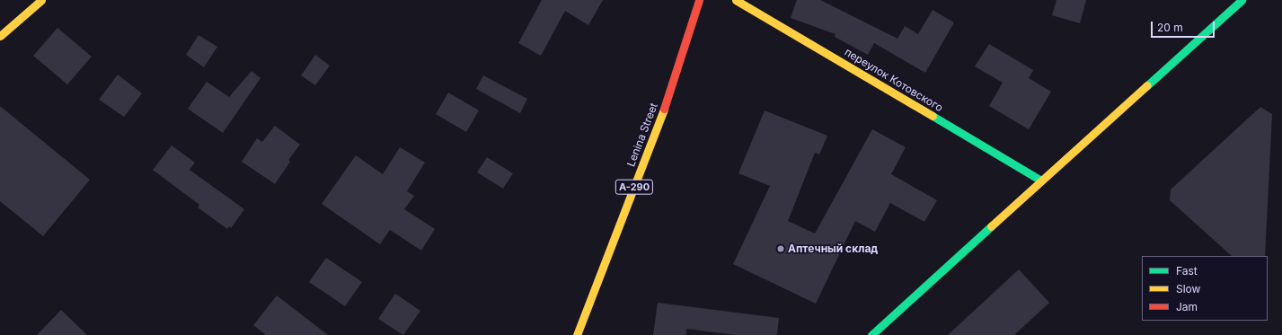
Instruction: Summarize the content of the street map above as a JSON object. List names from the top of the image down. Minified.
{"streets":{"main road":["переулок Котовского","Lenina Street","А-290"]},"places":["Аптечный склад"],"legend":["Fast","Slow","Jam"],"scale_bar":"20 m"}
